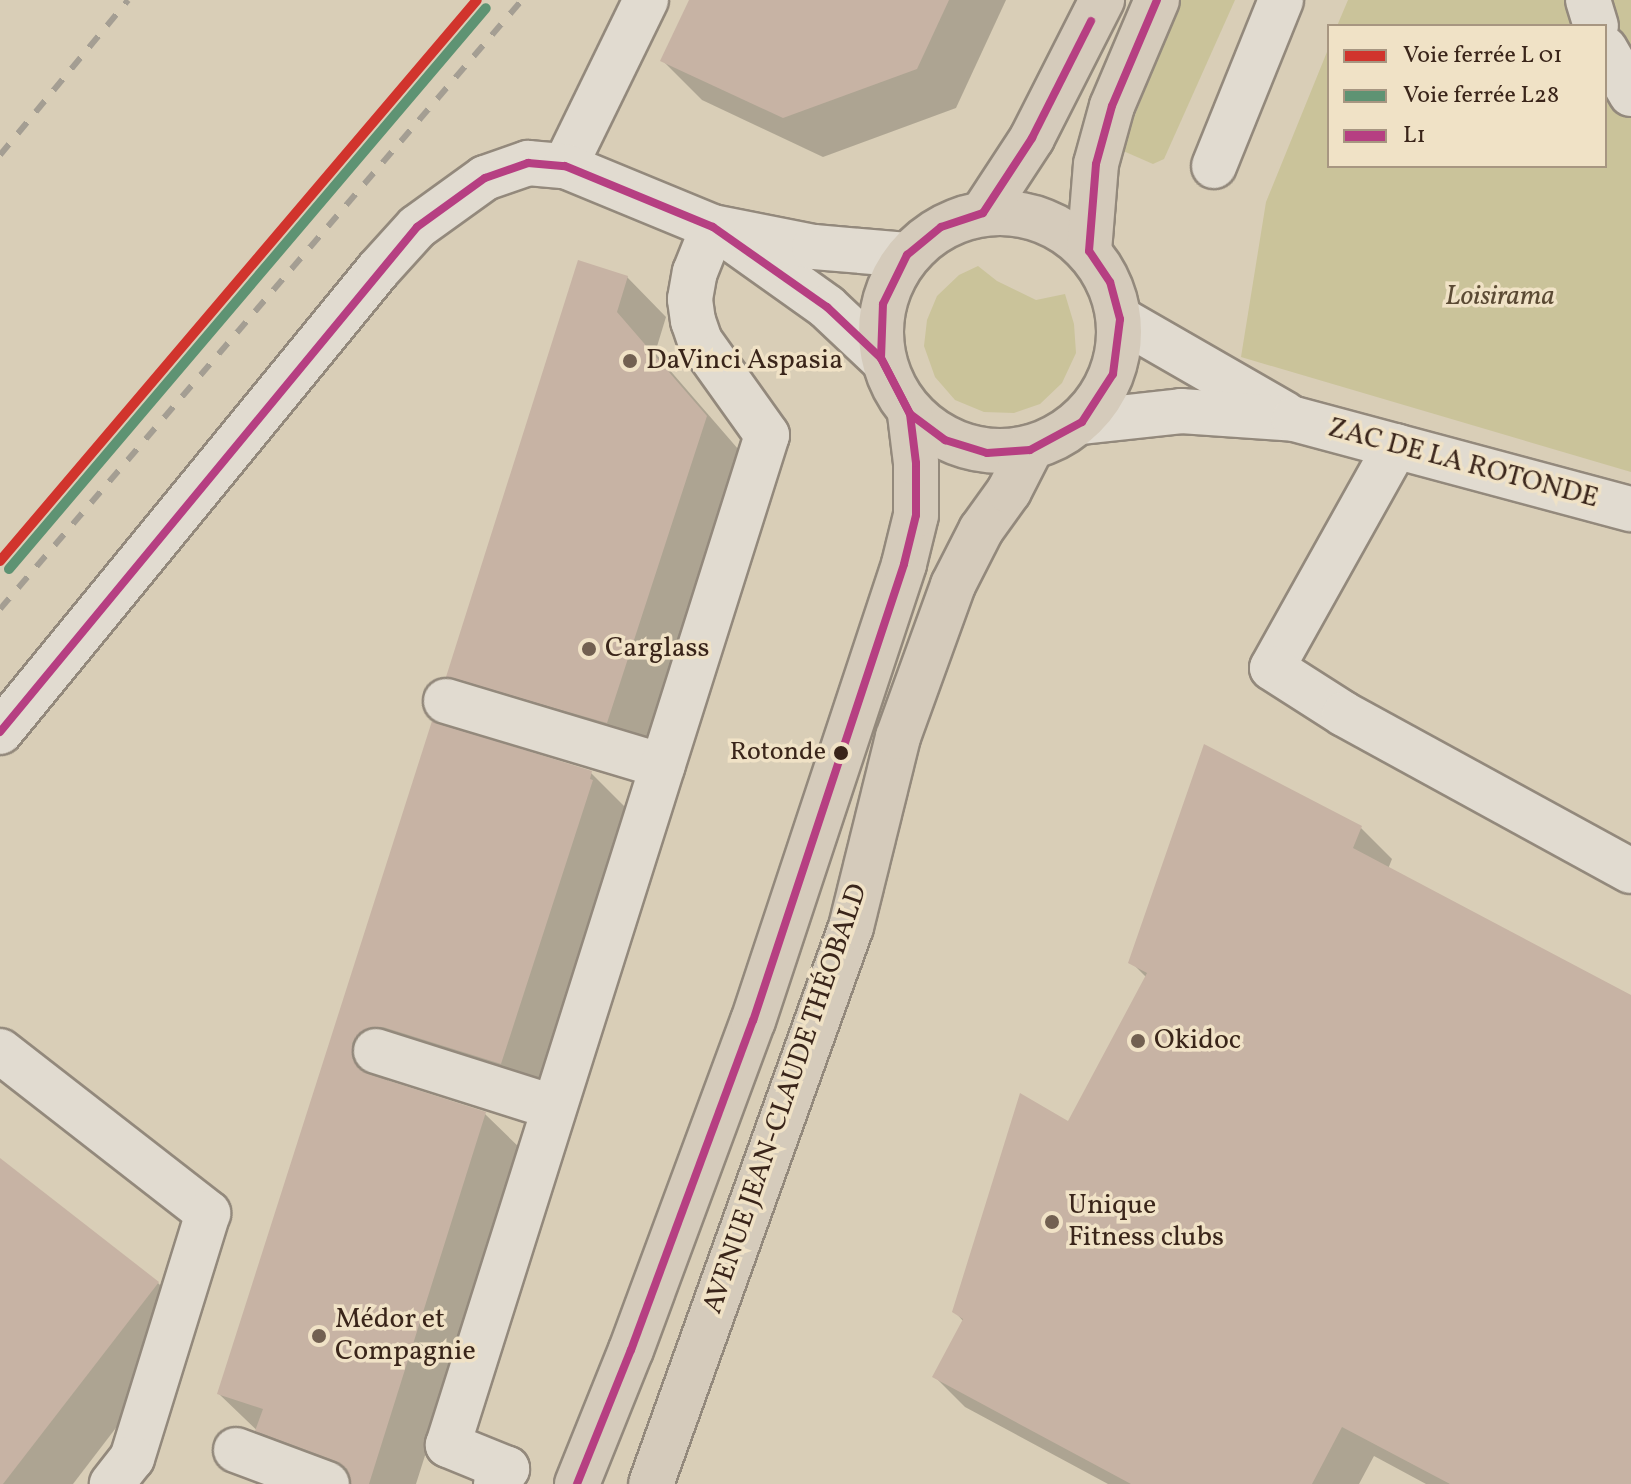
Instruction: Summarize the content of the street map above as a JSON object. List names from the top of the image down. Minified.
{"streets":{"main road":["AVENUE JEAN-CLAUDE THÉOBALD"],"street":["ZAC DE LA ROTONDE"]},"crossings":[["ZAC DE LA ROTONDE","AVENUE JEAN-CLAUDE THÉOBALD"]],"parks":["Loisirama"],"places":["DaVinci Aspasia","Carglass","Rotonde","Okidoc","Unique Fitness clubs","Médor et Compagnie"],"lines":["transit line L1","rail line L28"],"legend":["Voie ferrée L 01","Voie ferrée L28","L1"]}
